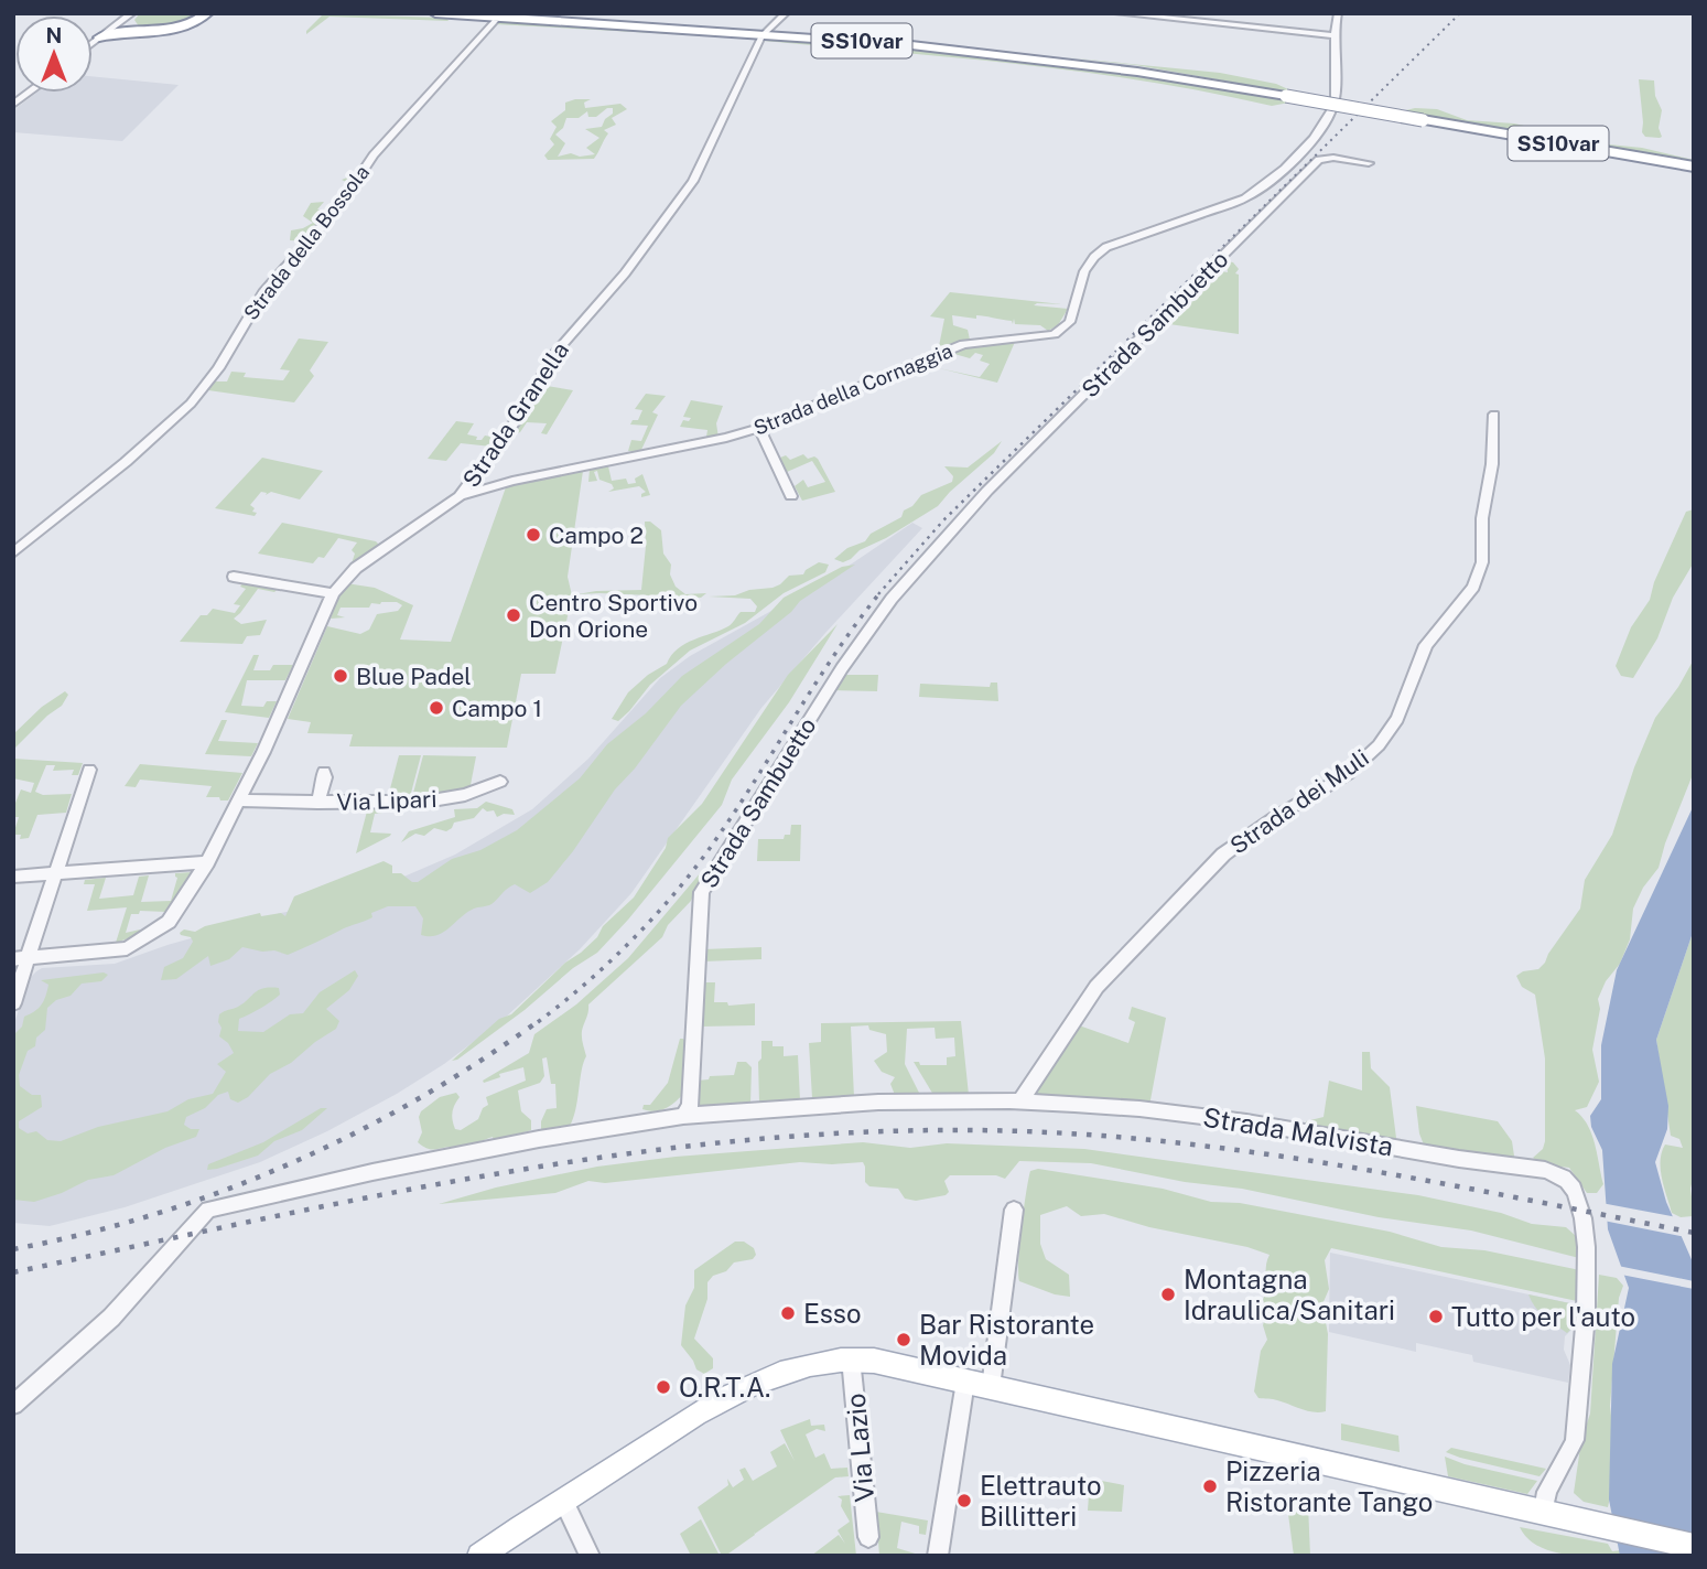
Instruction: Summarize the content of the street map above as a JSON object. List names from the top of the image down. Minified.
{"streets":{"highway":["SS10var"],"street":["Strada della Bossola","Strada Sambuetto","Strada della Cornaggia","Strada Granella","Via Lipari","Strada dei Muli","Strada Malvista","Via Lazio"]},"crossings":[["Strada Sambuetto","Strada Malvista"],["Strada della Cornaggia","Strada Granella"],["Strada Granella","Via Lipari"],["Strada dei Muli","Strada Malvista"]],"places":["Campo 2","Centro Sportivo Don Orione","Blue Padel","Campo 1","Montagna Idraulica/Sanitari","Esso","Tutto per l'auto","Bar Ristorante Movida","O.R.T.A.","Pizzeria Ristorante Tango","Elettrauto Billitteri"],"north":"top"}
